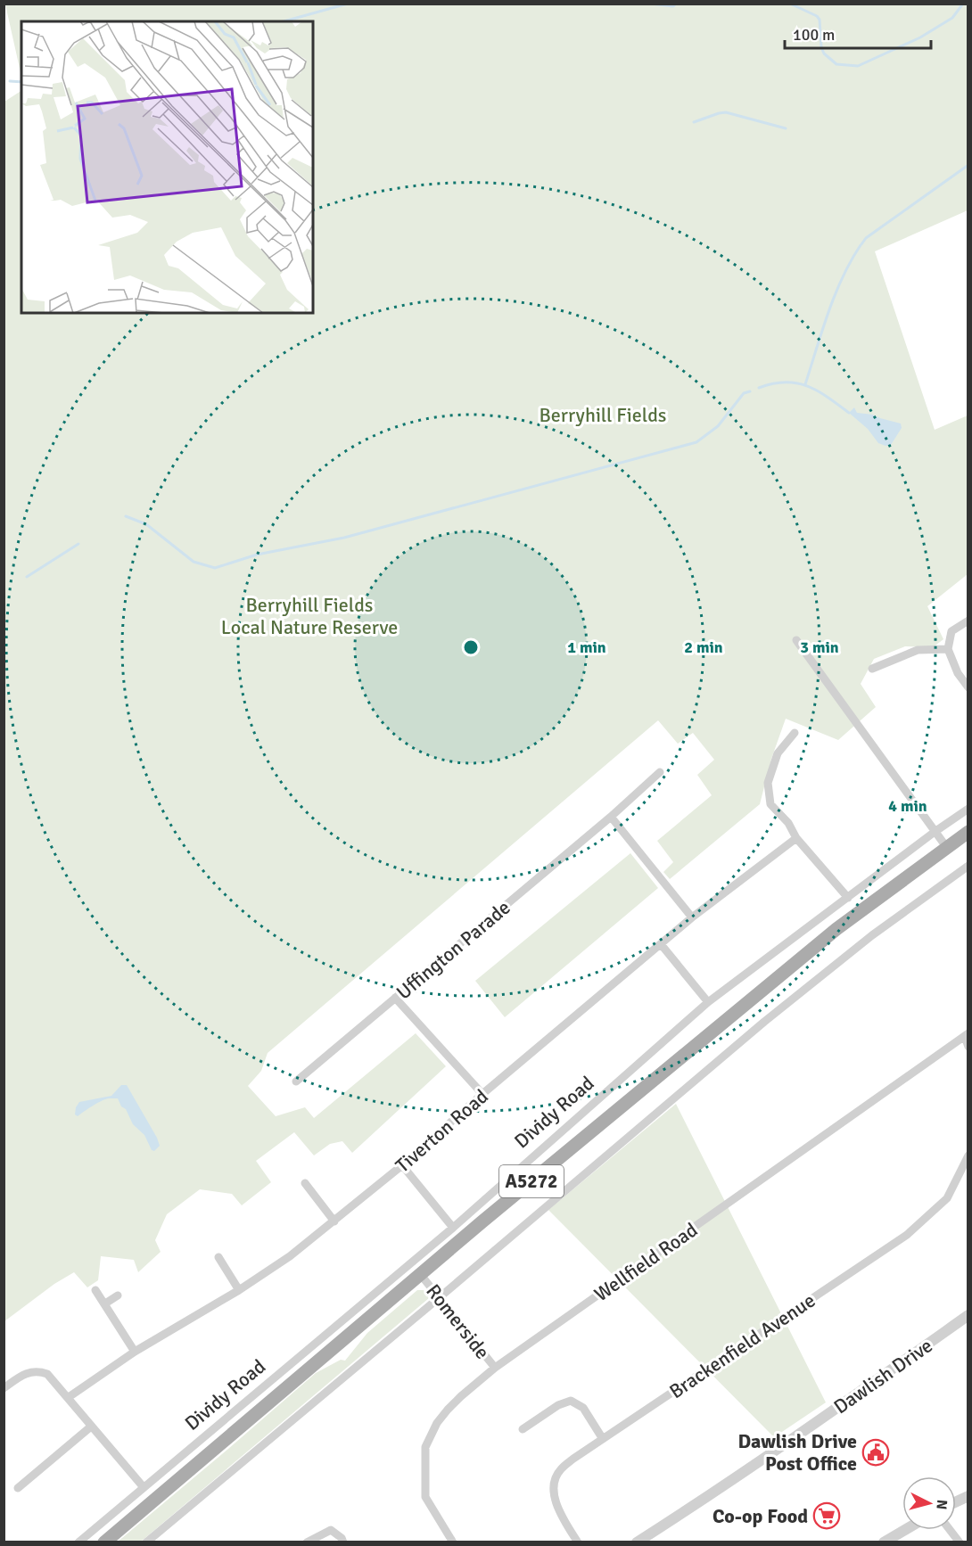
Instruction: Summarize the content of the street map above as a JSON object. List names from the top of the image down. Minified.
{"streets":{"main road":["Dividy Road","A5272"],"street":["Uffington Parade","Tiverton Road","Wellfield Road","Romerside","Brackenfield Avenue","Dawlish Drive"]},"crossings":[["Dividy Road","Romerside"],["Wellfield Road","Romerside"]],"parks":["Berryhill Fields","Berryhill Fields Local Nature Reserve"],"places":{"public building":["Dawlish Drive Post Office"],"supermarket":["Co-op Food"]},"scale_bar":"100 m","north":"right","rings":["1 min","2 min","3 min","4 min"]}
